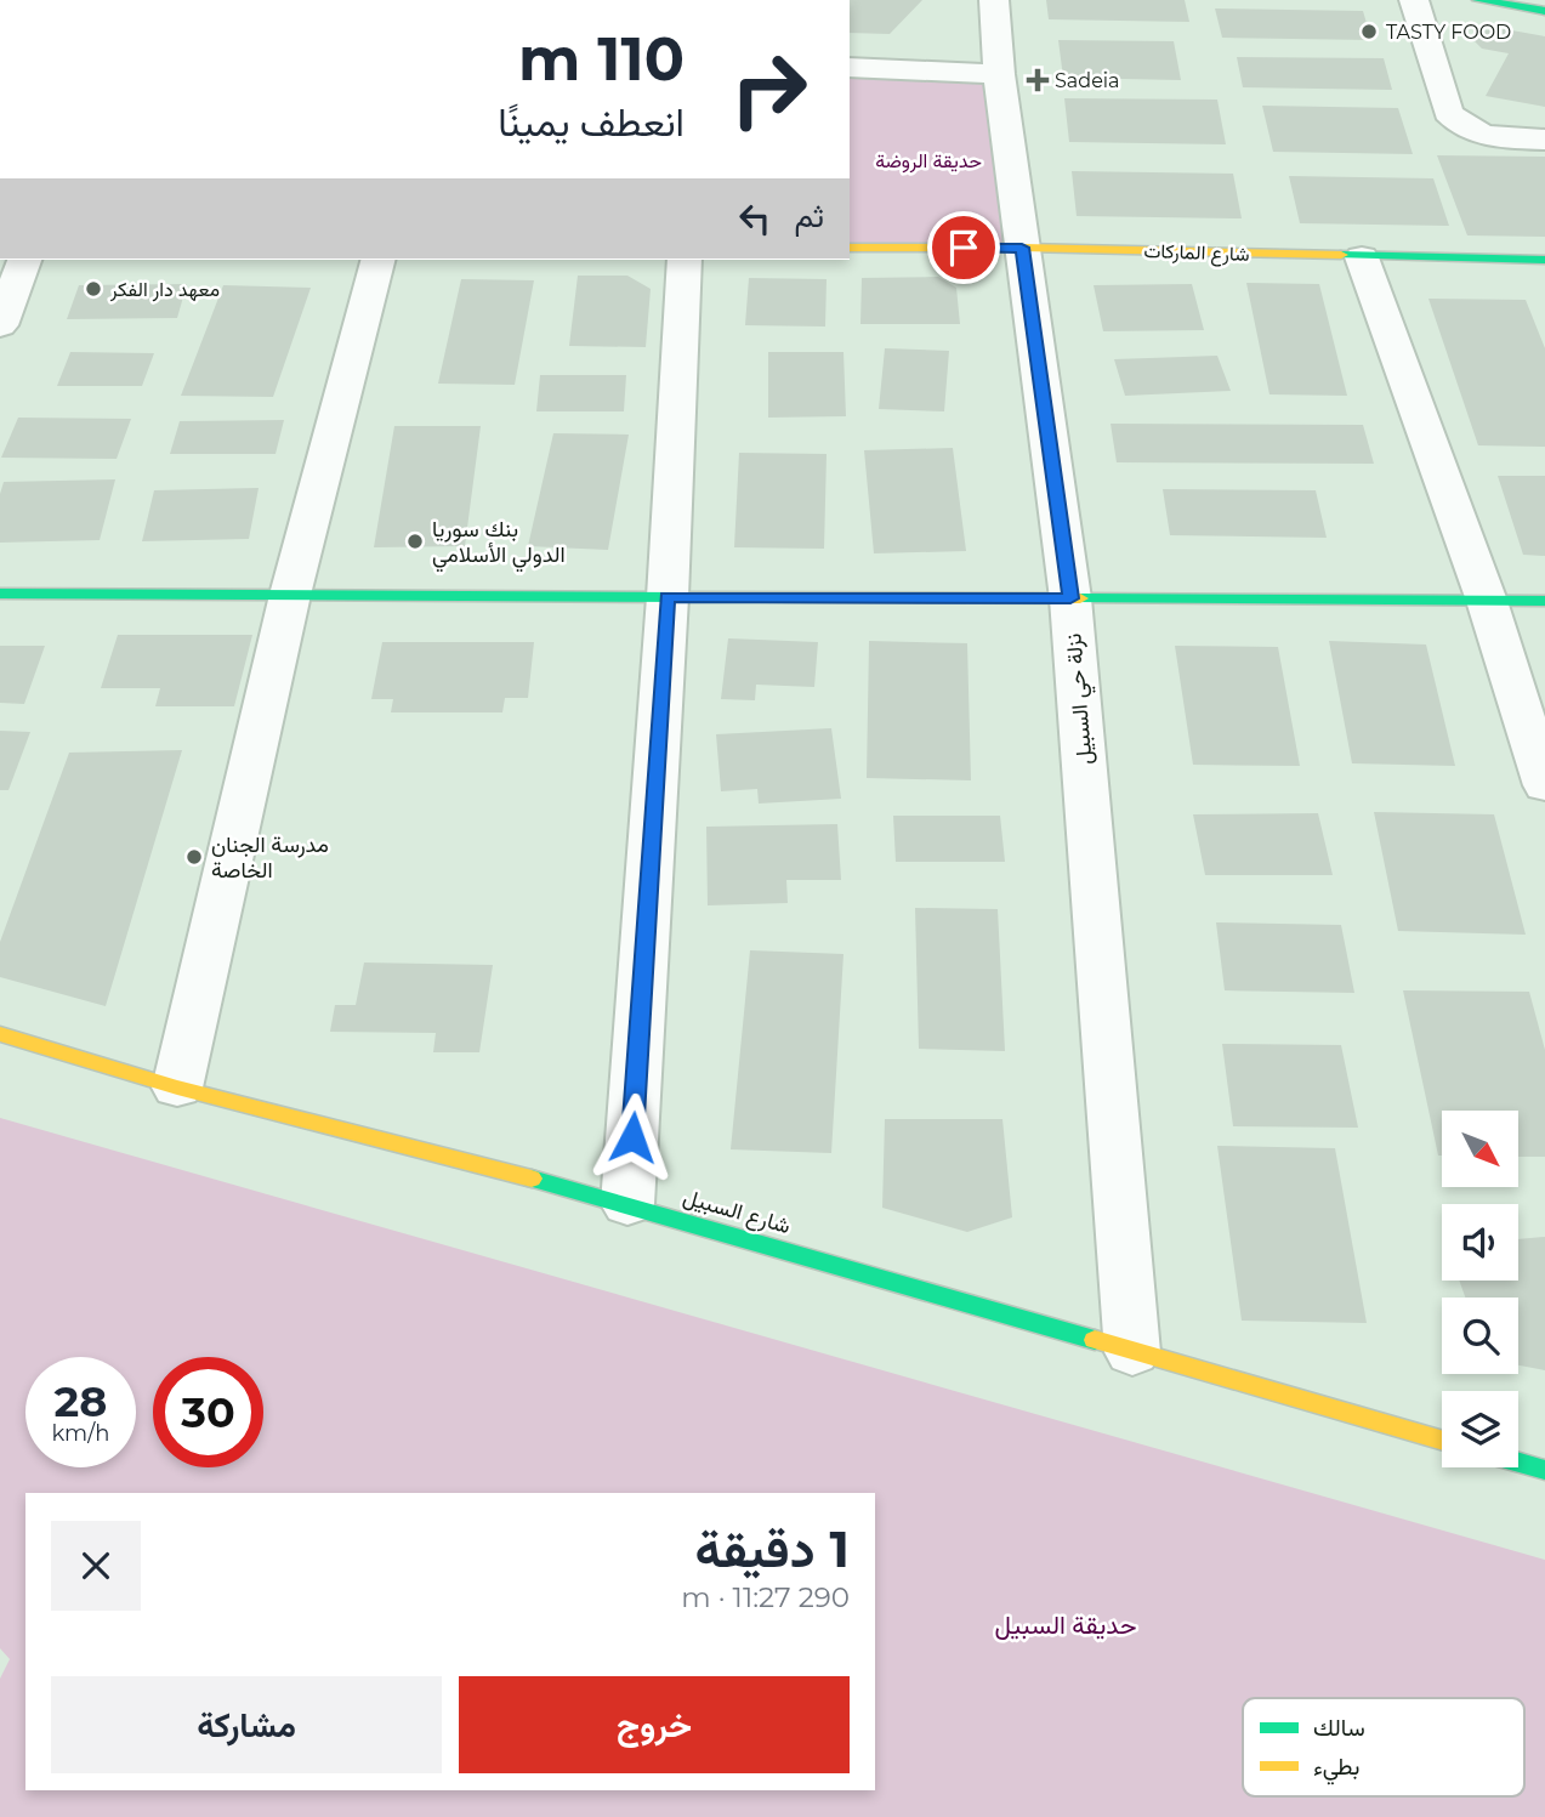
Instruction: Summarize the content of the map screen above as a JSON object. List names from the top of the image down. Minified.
{"streets":{"street":["شارع الماركات","نزلة حي السبيل","شارع السبيل"]},"crossings":[["شارع الماركات","نزلة حي السبيل"],["نزلة حي السبيل","شارع السبيل"]],"parks":["حديقة الروضة","حديقة السبيل"],"places":{"other":["TASTY FOOD","معهد دار الفكر","بنك سوريا الدولي الأسلامي","مدرسة الجنان الخاصة"],"health":["Sadeia"]},"legend":["سالك","بطيء"],"north":"bottom right","page":{"turn":["110 m","انعطف يمينًا"],"then":"ثم","speed":"28 km/h","limit":"30","heading":["1 دقيقة","290 m · 11:27"],"buttons":["خروج","مشاركة"]}}
